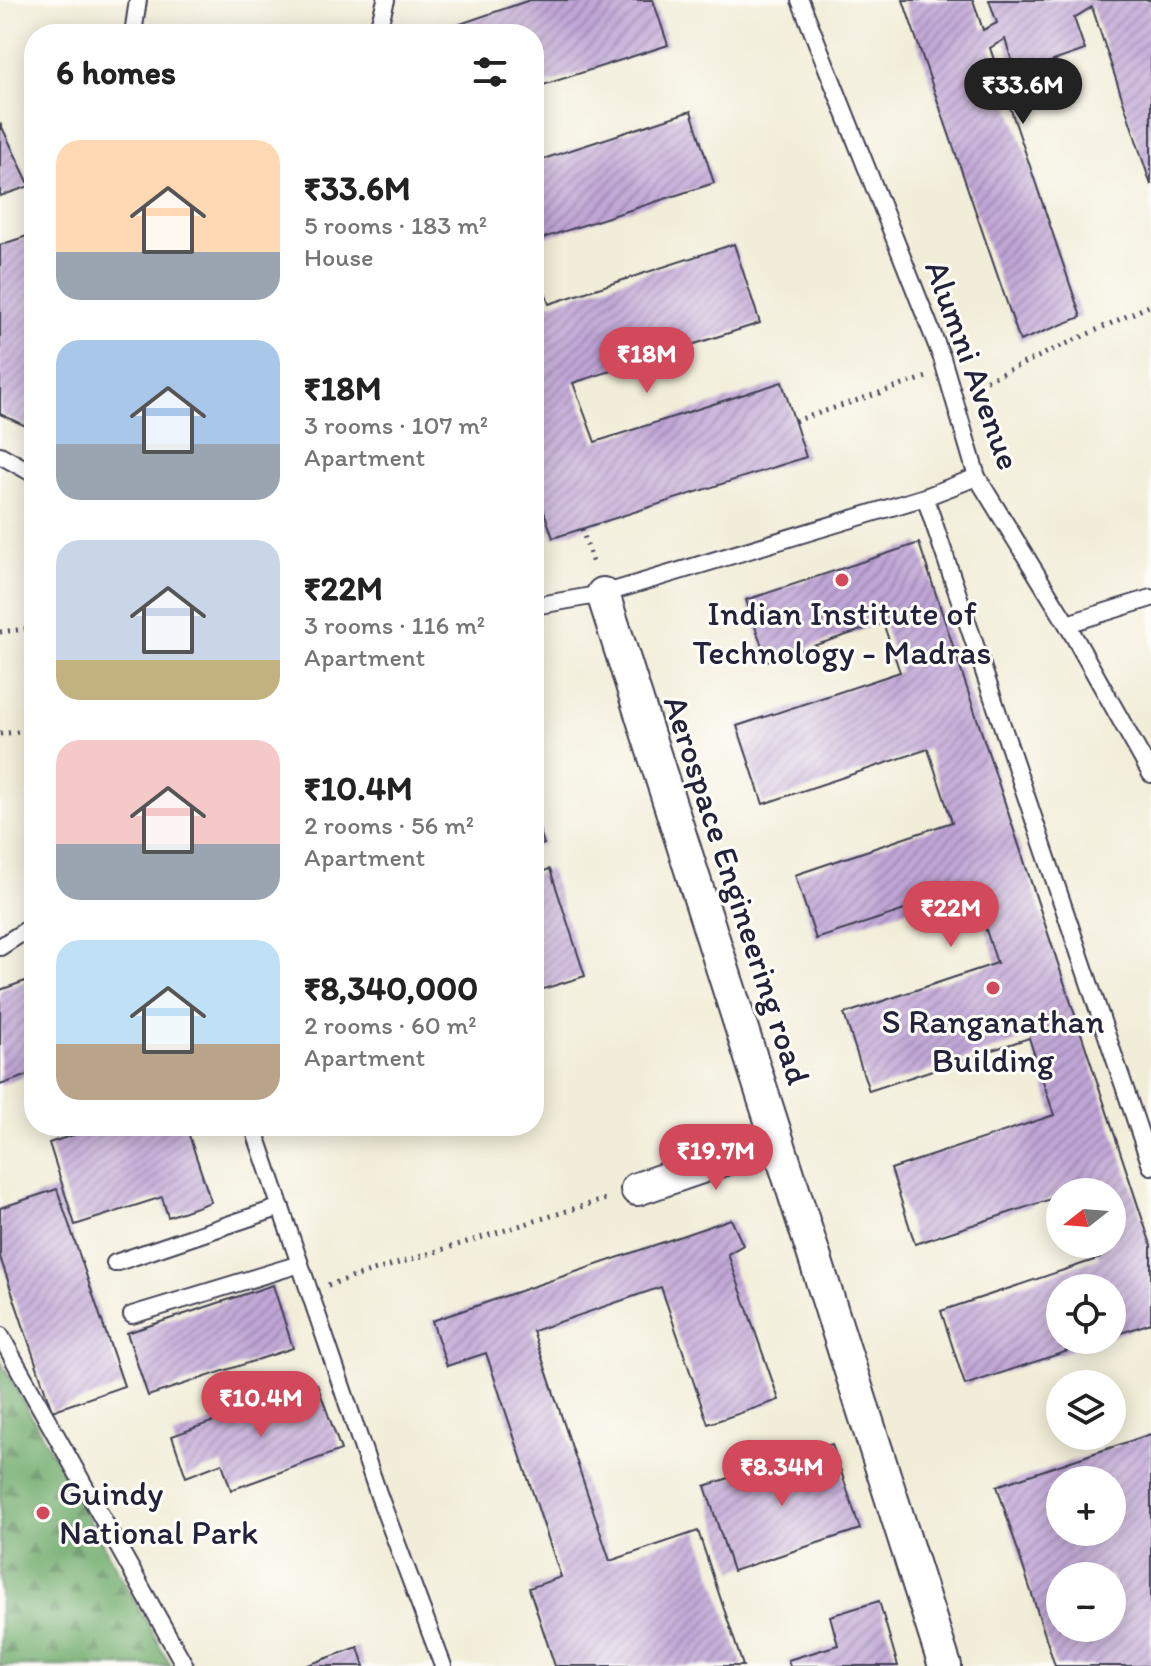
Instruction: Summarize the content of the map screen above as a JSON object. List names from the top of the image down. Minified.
{"streets":{"street":["Aerospace Engineering road"],"lane":["Alumni Avenue"]},"places":["Indian Institute of Technology - Madras","S Ranganathan Building","Guindy National Park"],"north":"left","page":{"heading":"6 homes","price":["₹33.6M","₹18M","₹22M","₹19.7M","₹10.4M","₹8.34M"],"list":[{"name":"₹33.6M","note":"5 rooms · 183 m² · House"},{"name":"₹18M","note":"3 rooms · 107 m² · Apartment"},{"name":"₹22M","note":"3 rooms · 116 m² · Apartment"},{"name":"₹10.4M","note":"2 rooms · 56 m² · Apartment"},{"name":"₹8,340,000","note":"2 rooms · 60 m² · Apartment"}],"map_buttons":["+","−"]}}
